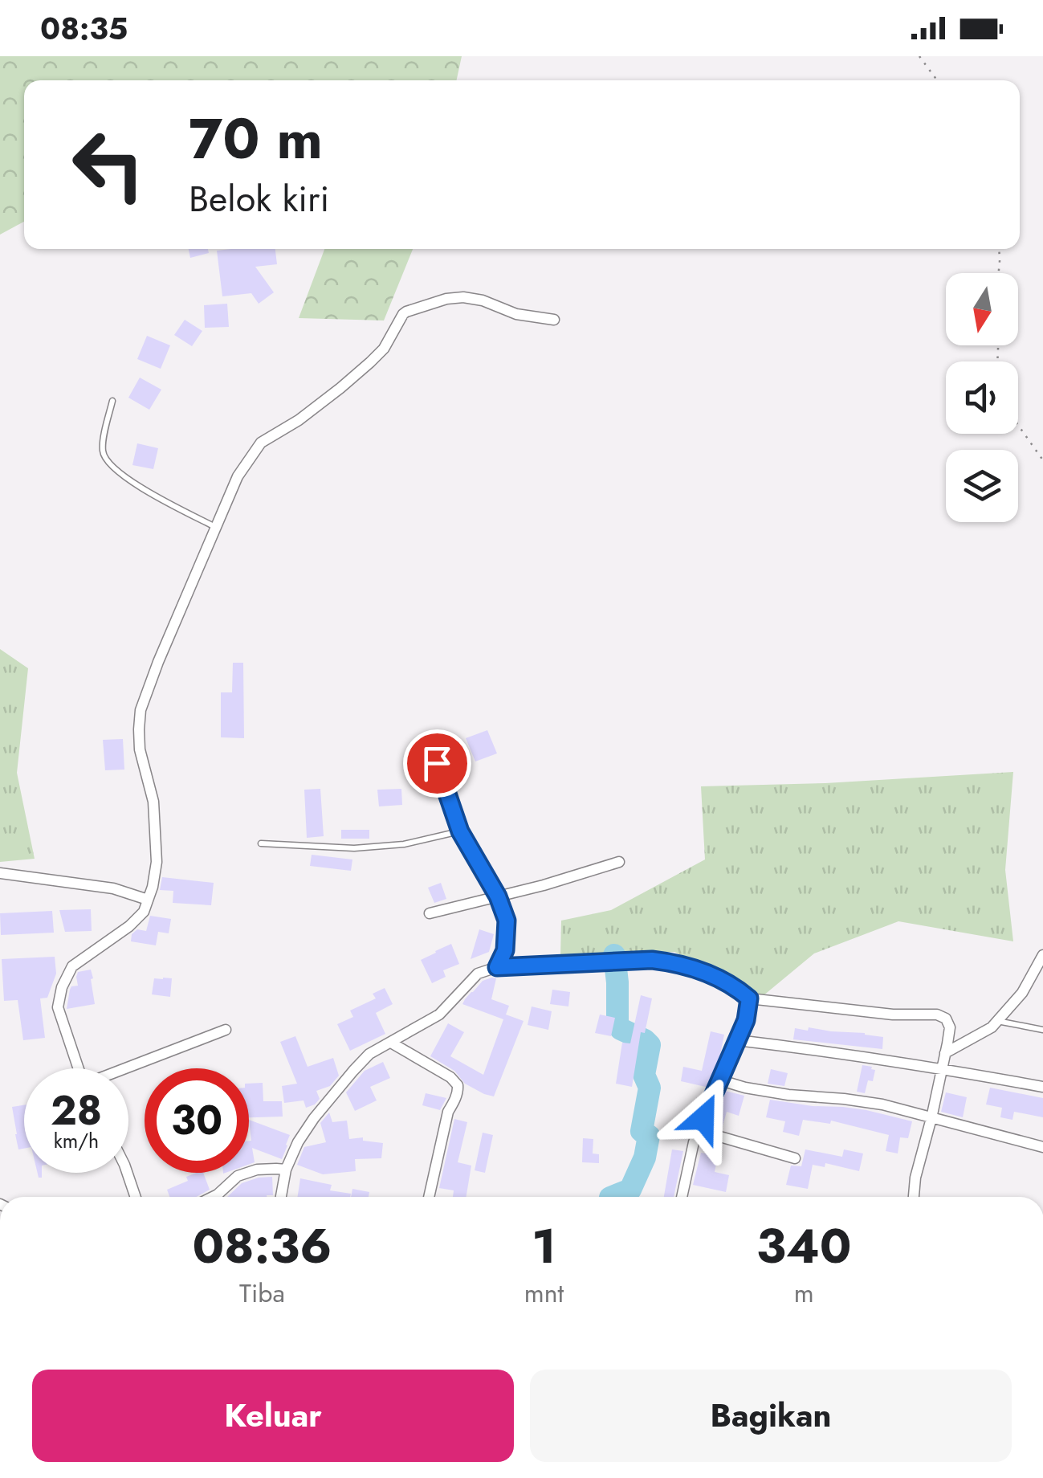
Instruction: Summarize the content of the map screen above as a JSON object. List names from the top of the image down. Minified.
{"north":"bottom","page":{"status":"08:35","turn":["70 m","Belok kiri"],"speed":"28 km/h","limit":"30","eta":["08:36","Tiba","1","mnt","340","m"],"buttons":["Keluar","Bagikan"]}}
